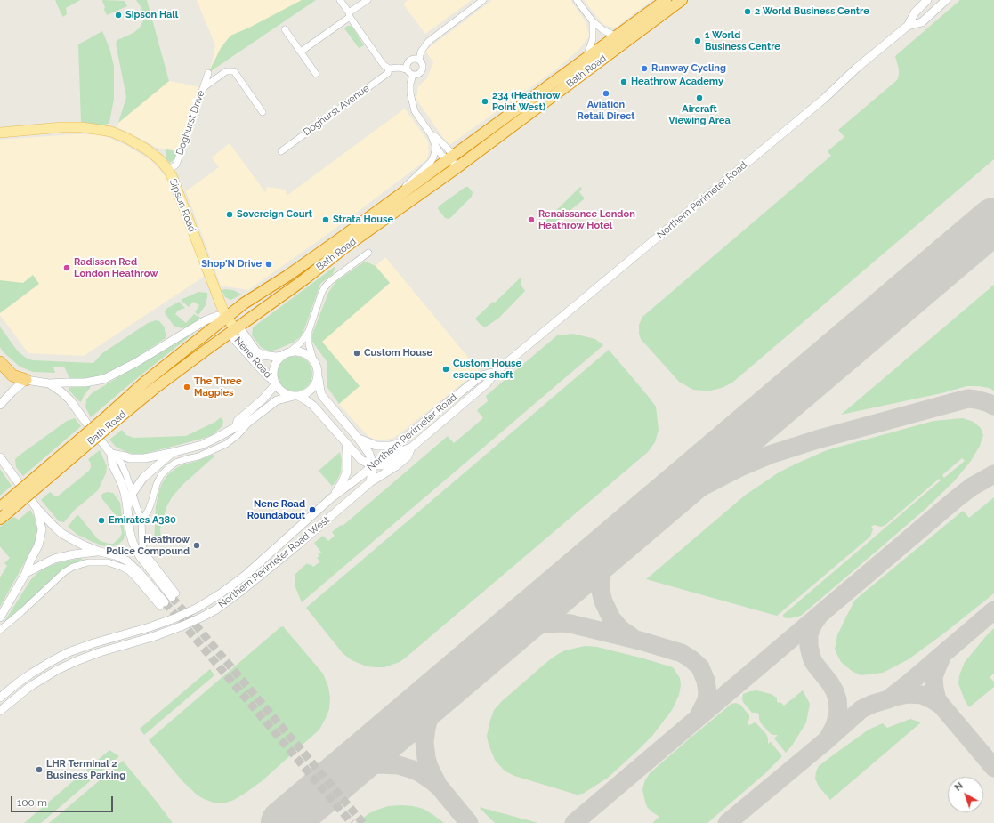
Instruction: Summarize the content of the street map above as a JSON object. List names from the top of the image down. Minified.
{"streets":{"highway":["Bath Road"],"main road":["Sipson Road"],"street":["Doghurst Avenue","Doghurst Drive","Northern Perimeter Road","Nene Road","Northern Perimeter Road West"]},"crossings":[["Bath Road","Sipson Road"],["Bath Road","Nene Road"],["Doghurst Drive","Sipson Road"],["Northern Perimeter Road","Northern Perimeter Road West"],["Sipson Road","Nene Road"]],"places":["2 World Business Centre","Sipson Hall","1 World Business Centre","Runway Cycling","Heathrow Academy","Aviation Retail Direct","Aircraft Viewing Area","234 (Heathrow Point West)","Sovereign Court","Strata House","Renaissance London Heathrow Hotel","Shop'N Drive","Radisson Red London Heathrow","Custom House","Custom House escape shaft","The Three Magpies","Nene Road Roundabout","Emirates A380","Heathrow Police Compound","LHR Terminal 2 Business Parking"],"scale_bar":"100 m","north":"top left"}
